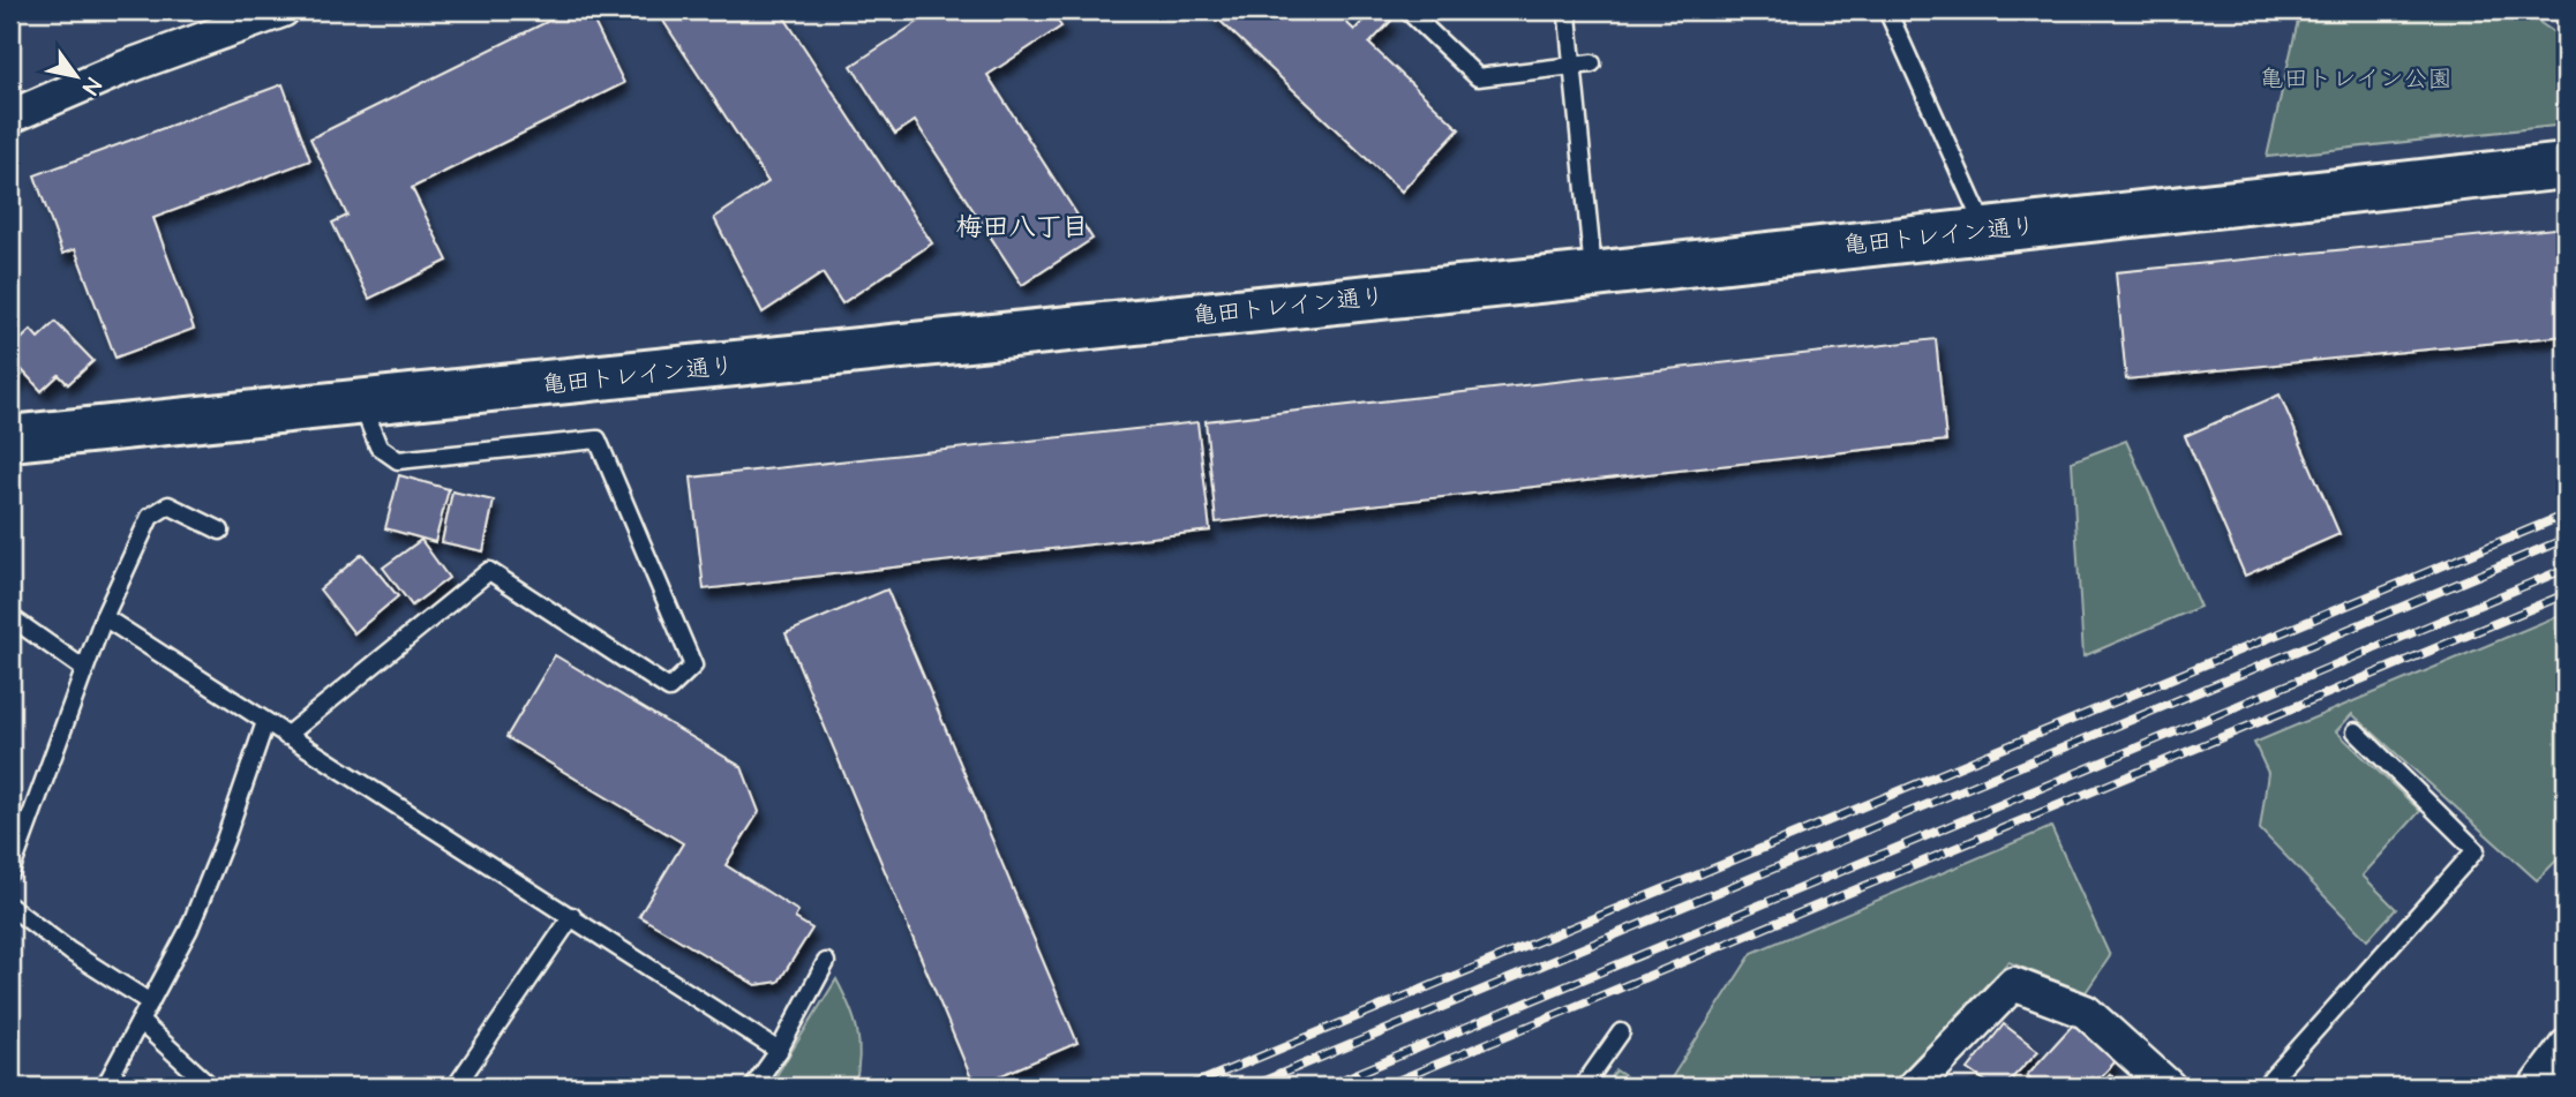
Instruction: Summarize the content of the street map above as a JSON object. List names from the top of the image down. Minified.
{"streets":{"street":["亀田トレイン通り"]},"districts":["梅田八丁目"],"parks":["亀田トレイン公園"],"north":"bottom right"}
